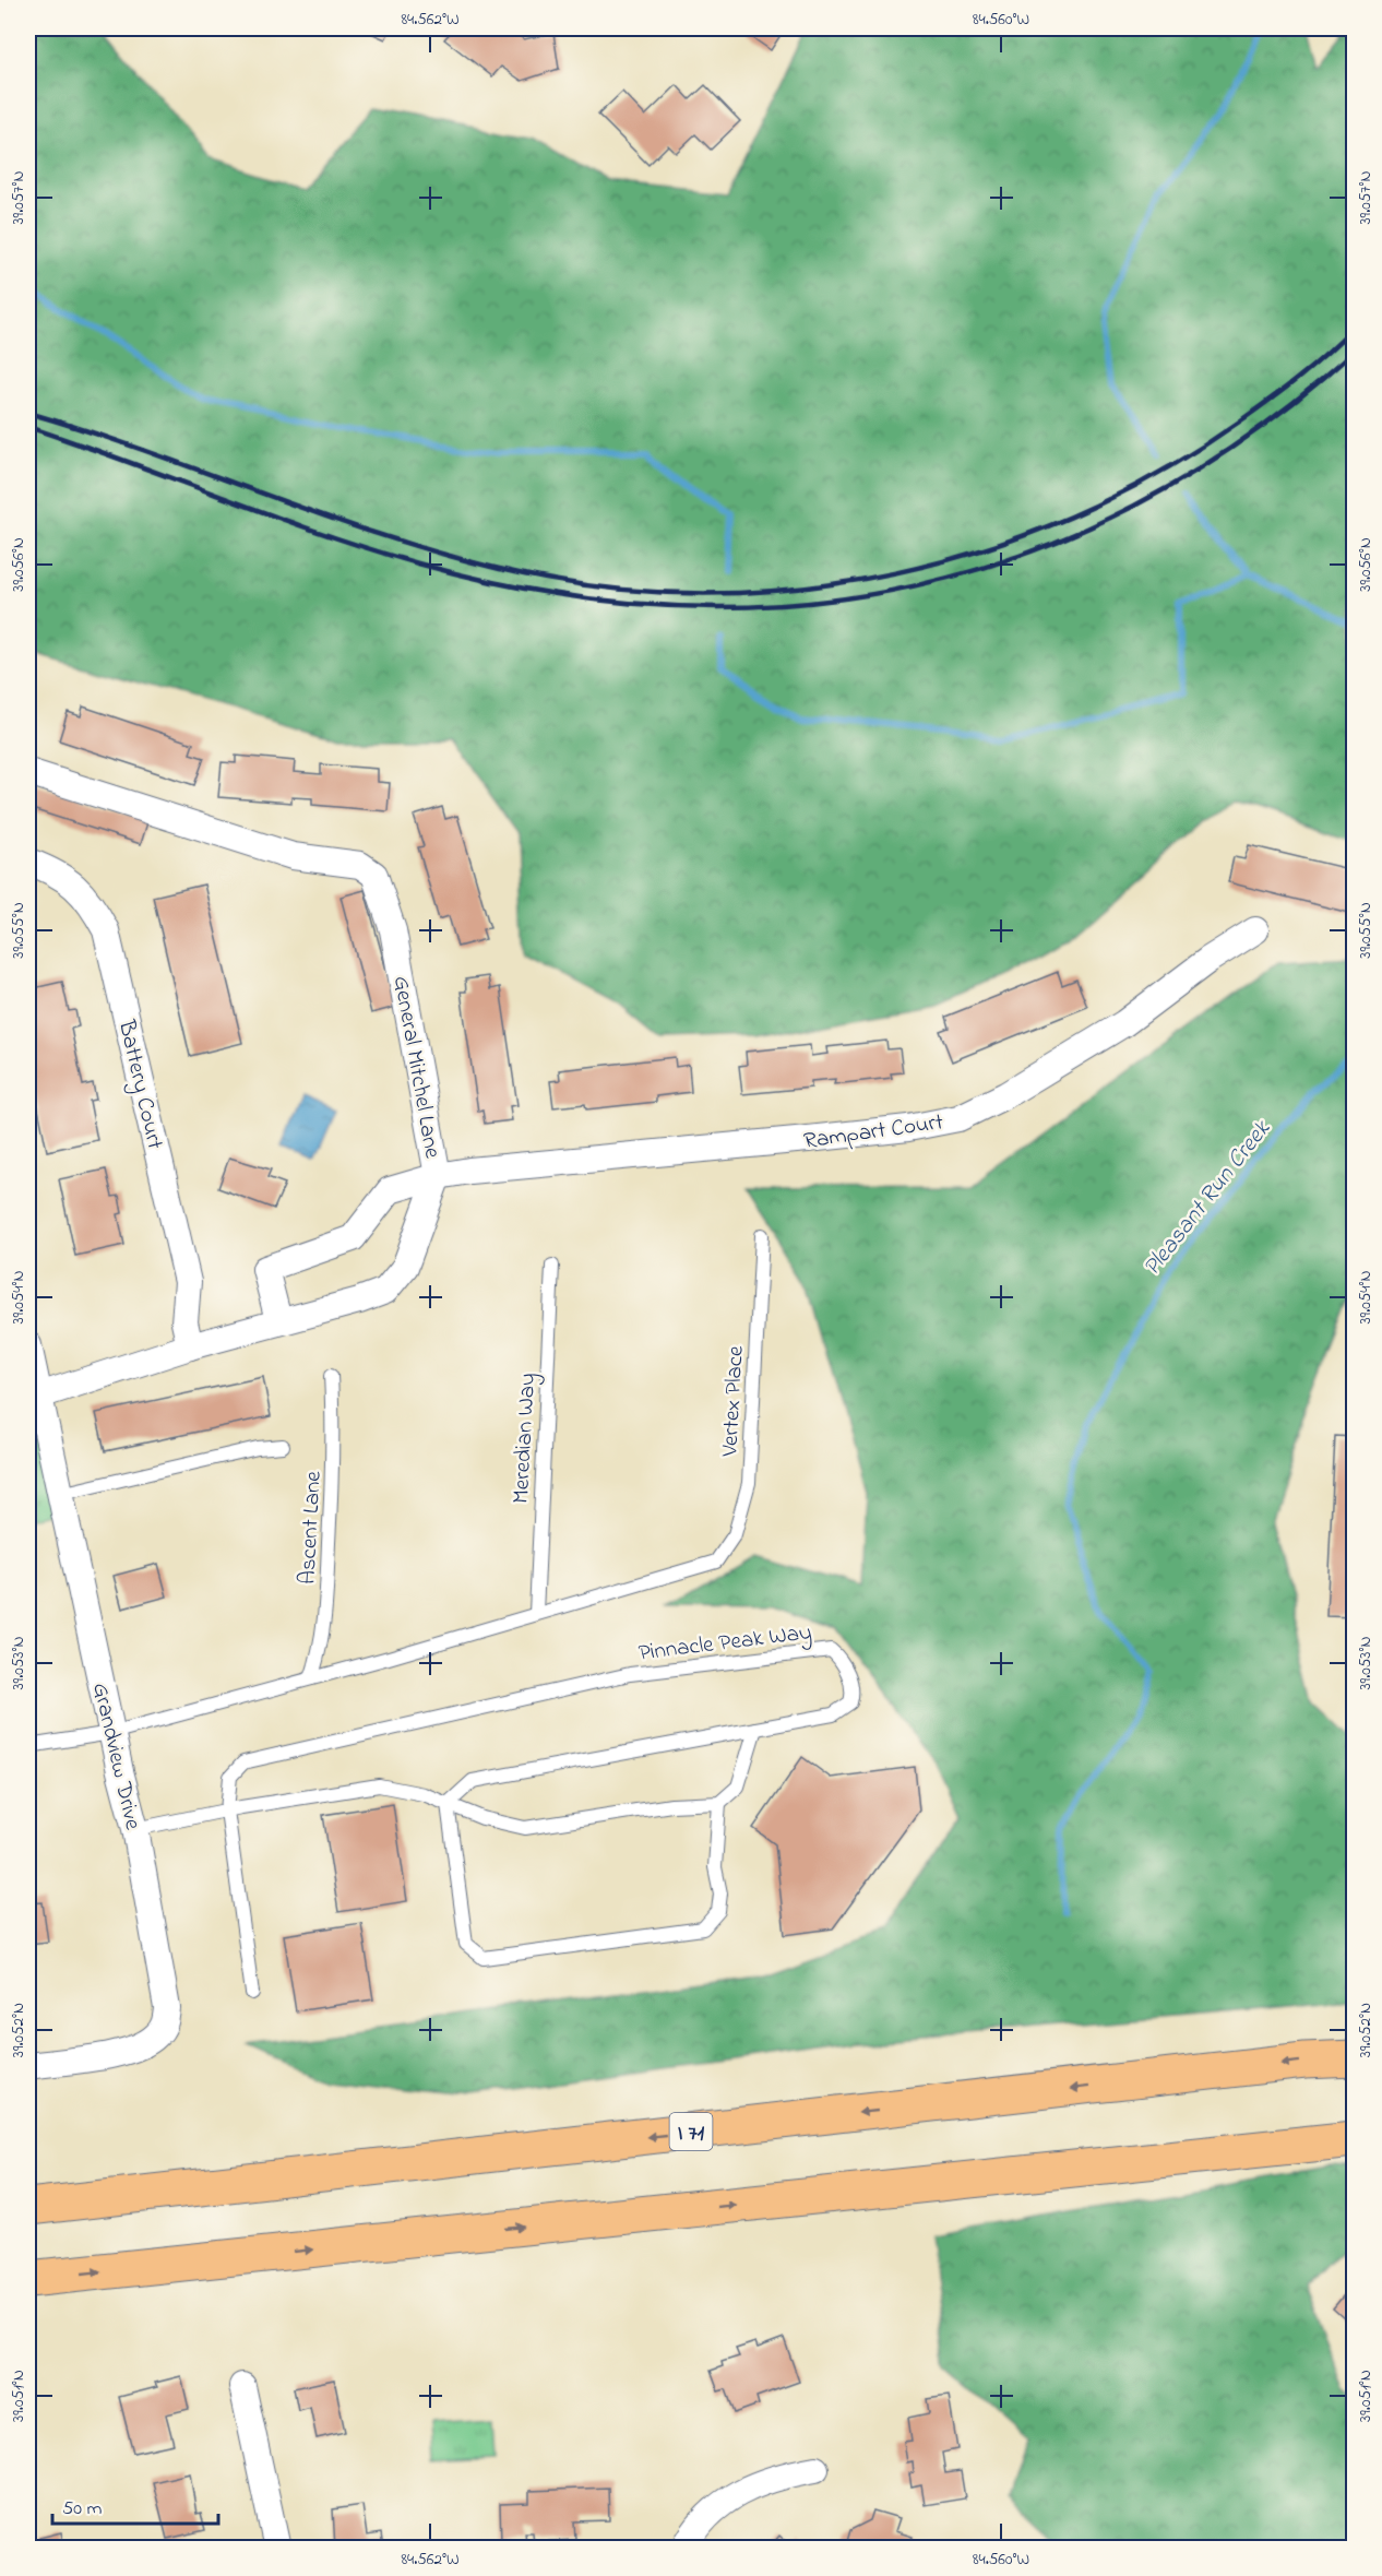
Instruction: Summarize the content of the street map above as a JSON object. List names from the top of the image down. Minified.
{"streets":{"highway":["I 71"],"street":["General Mitchel Lane","Battery Court","Rampart Court","Grandview Drive"],"lane":["Vertex Place","Meredian Way","Ascent Lane","Pinnacle Peak Way"]},"crossings":[["General Mitchel Lane","Battery Court"],["General Mitchel Lane","Rampart Court"],["General Mitchel Lane","Grandview Drive"],["Vertex Place","Meredian Way"]],"water":["Pleasant Run Creek"],"scale_bar":"50 m","coordinates":["84.562°W","84.560°W","39.057°N","39.056°N","39.055°N","39.054°N","39.053°N","39.052°N","39.051°N"]}
